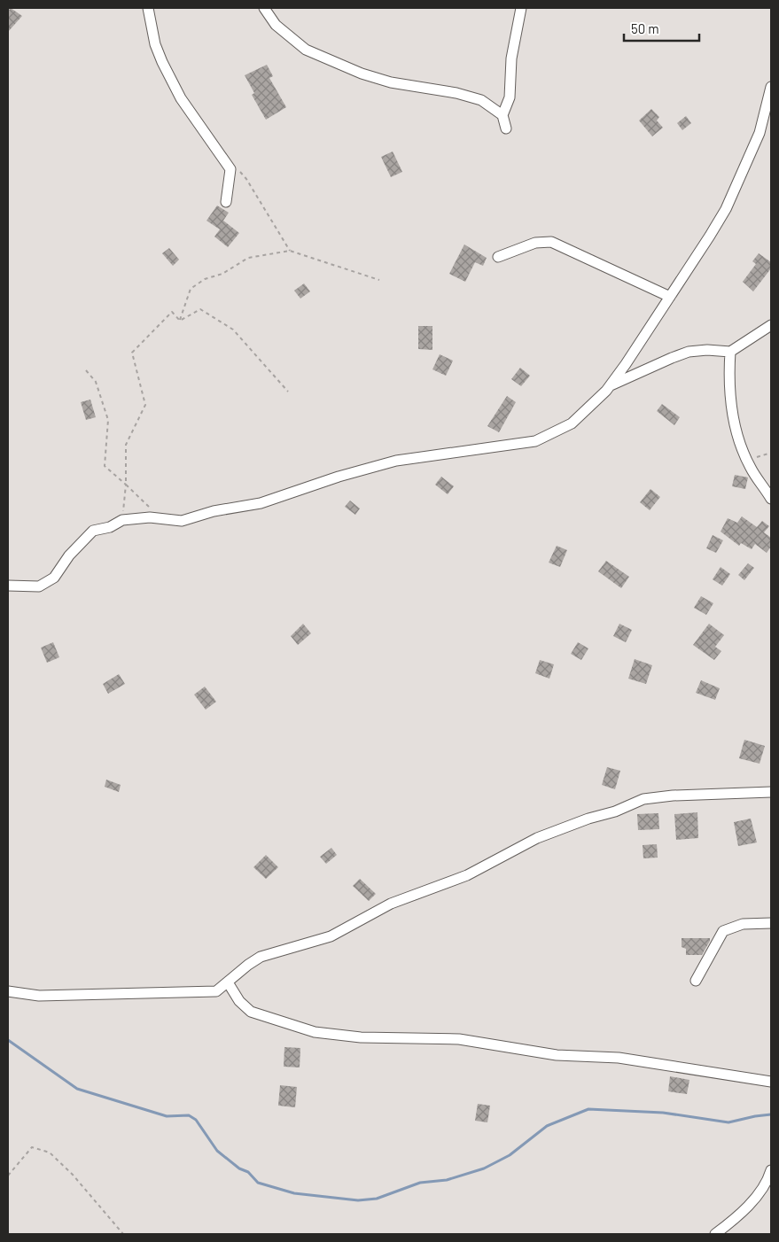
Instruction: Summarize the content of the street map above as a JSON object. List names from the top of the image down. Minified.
{"scale_bar":"50 m"}
